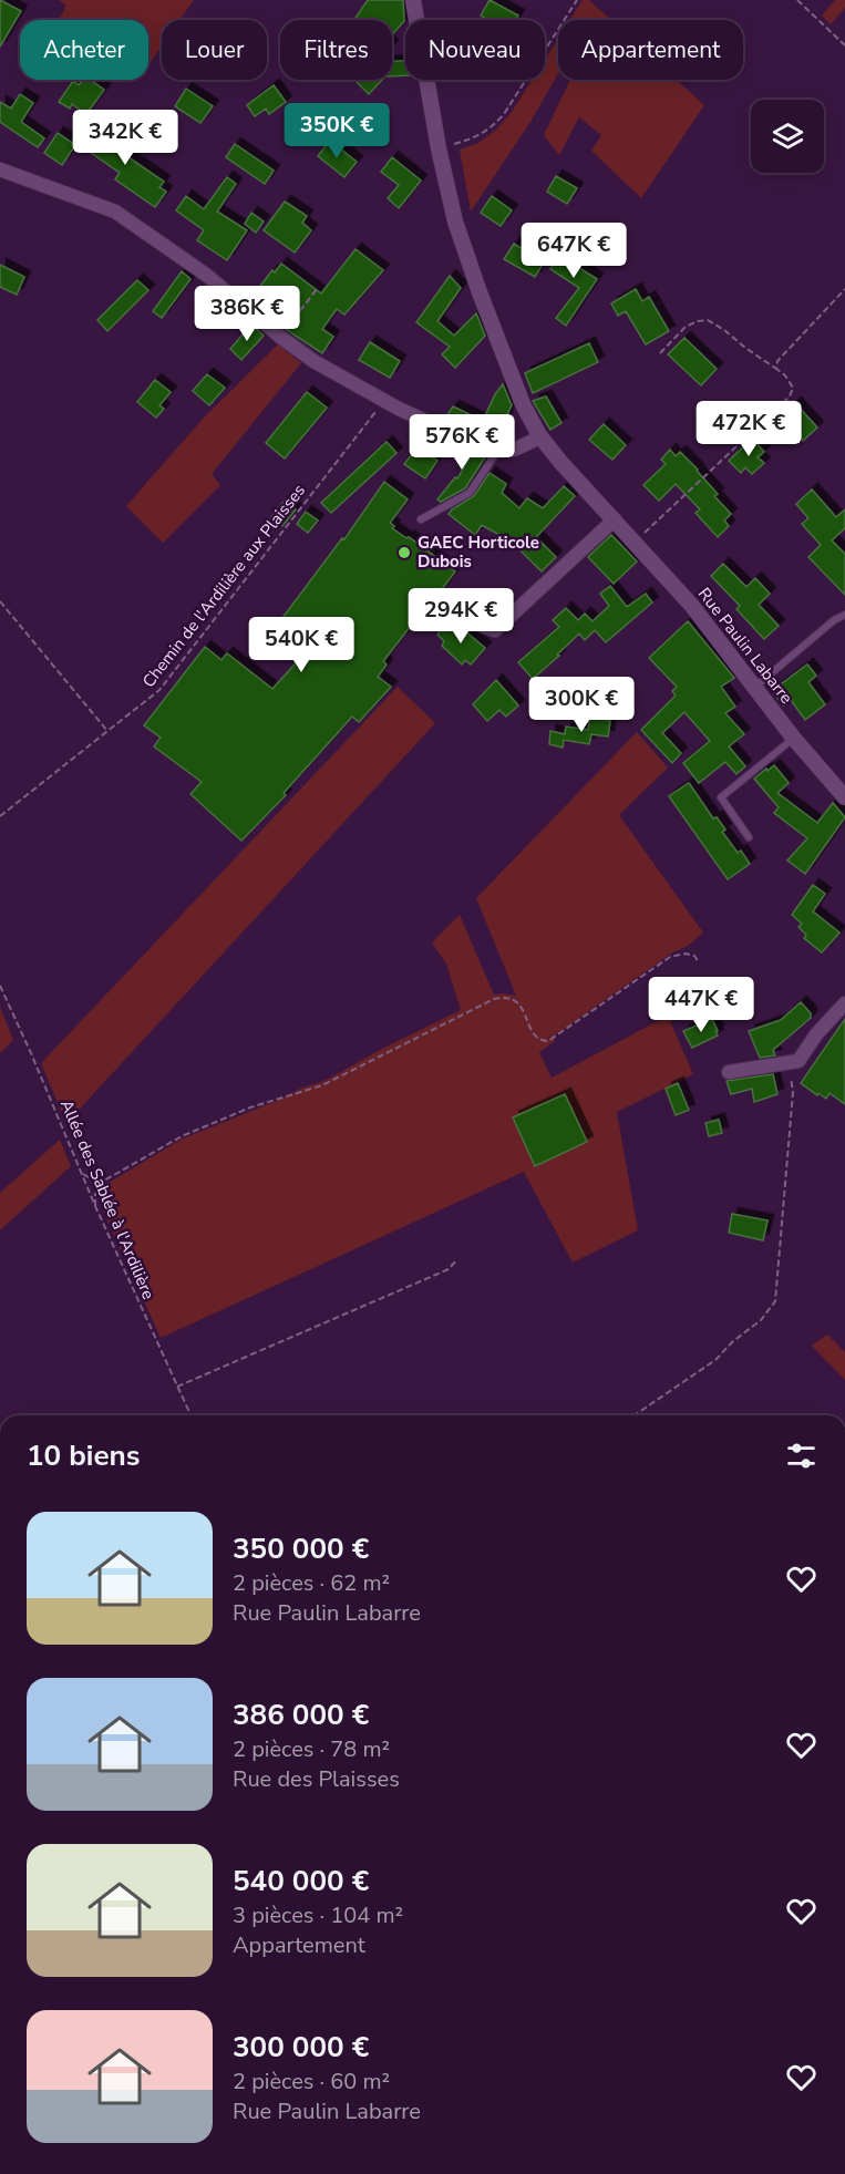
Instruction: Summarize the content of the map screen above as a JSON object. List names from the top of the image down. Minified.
{"streets":{"street":["Rue Paulin Labarre"],"path":["Chemin de l'Ardilière aux Plaisses","Allée des Sablée à l'Ardilière"]},"places":["GAEC Horticole Dubois"],"page":{"chip":["Acheter","Louer","Filtres","Nouveau","Appartement"],"price":["350K €","342K €","647K €","386K €","472K €","576K €","294K €","540K €","300K €","447K €"],"heading":"10 biens","list":[{"name":"350 000 €","note":"2 pièces · 62 m² · Rue Paulin Labarre"},{"name":"386 000 €","note":"2 pièces · 78 m² · Rue des Plaisses"},{"name":"540 000 €","note":"3 pièces · 104 m² · Appartement"},{"name":"300 000 €","note":"2 pièces · 60 m² · Rue Paulin Labarre"}]}}
